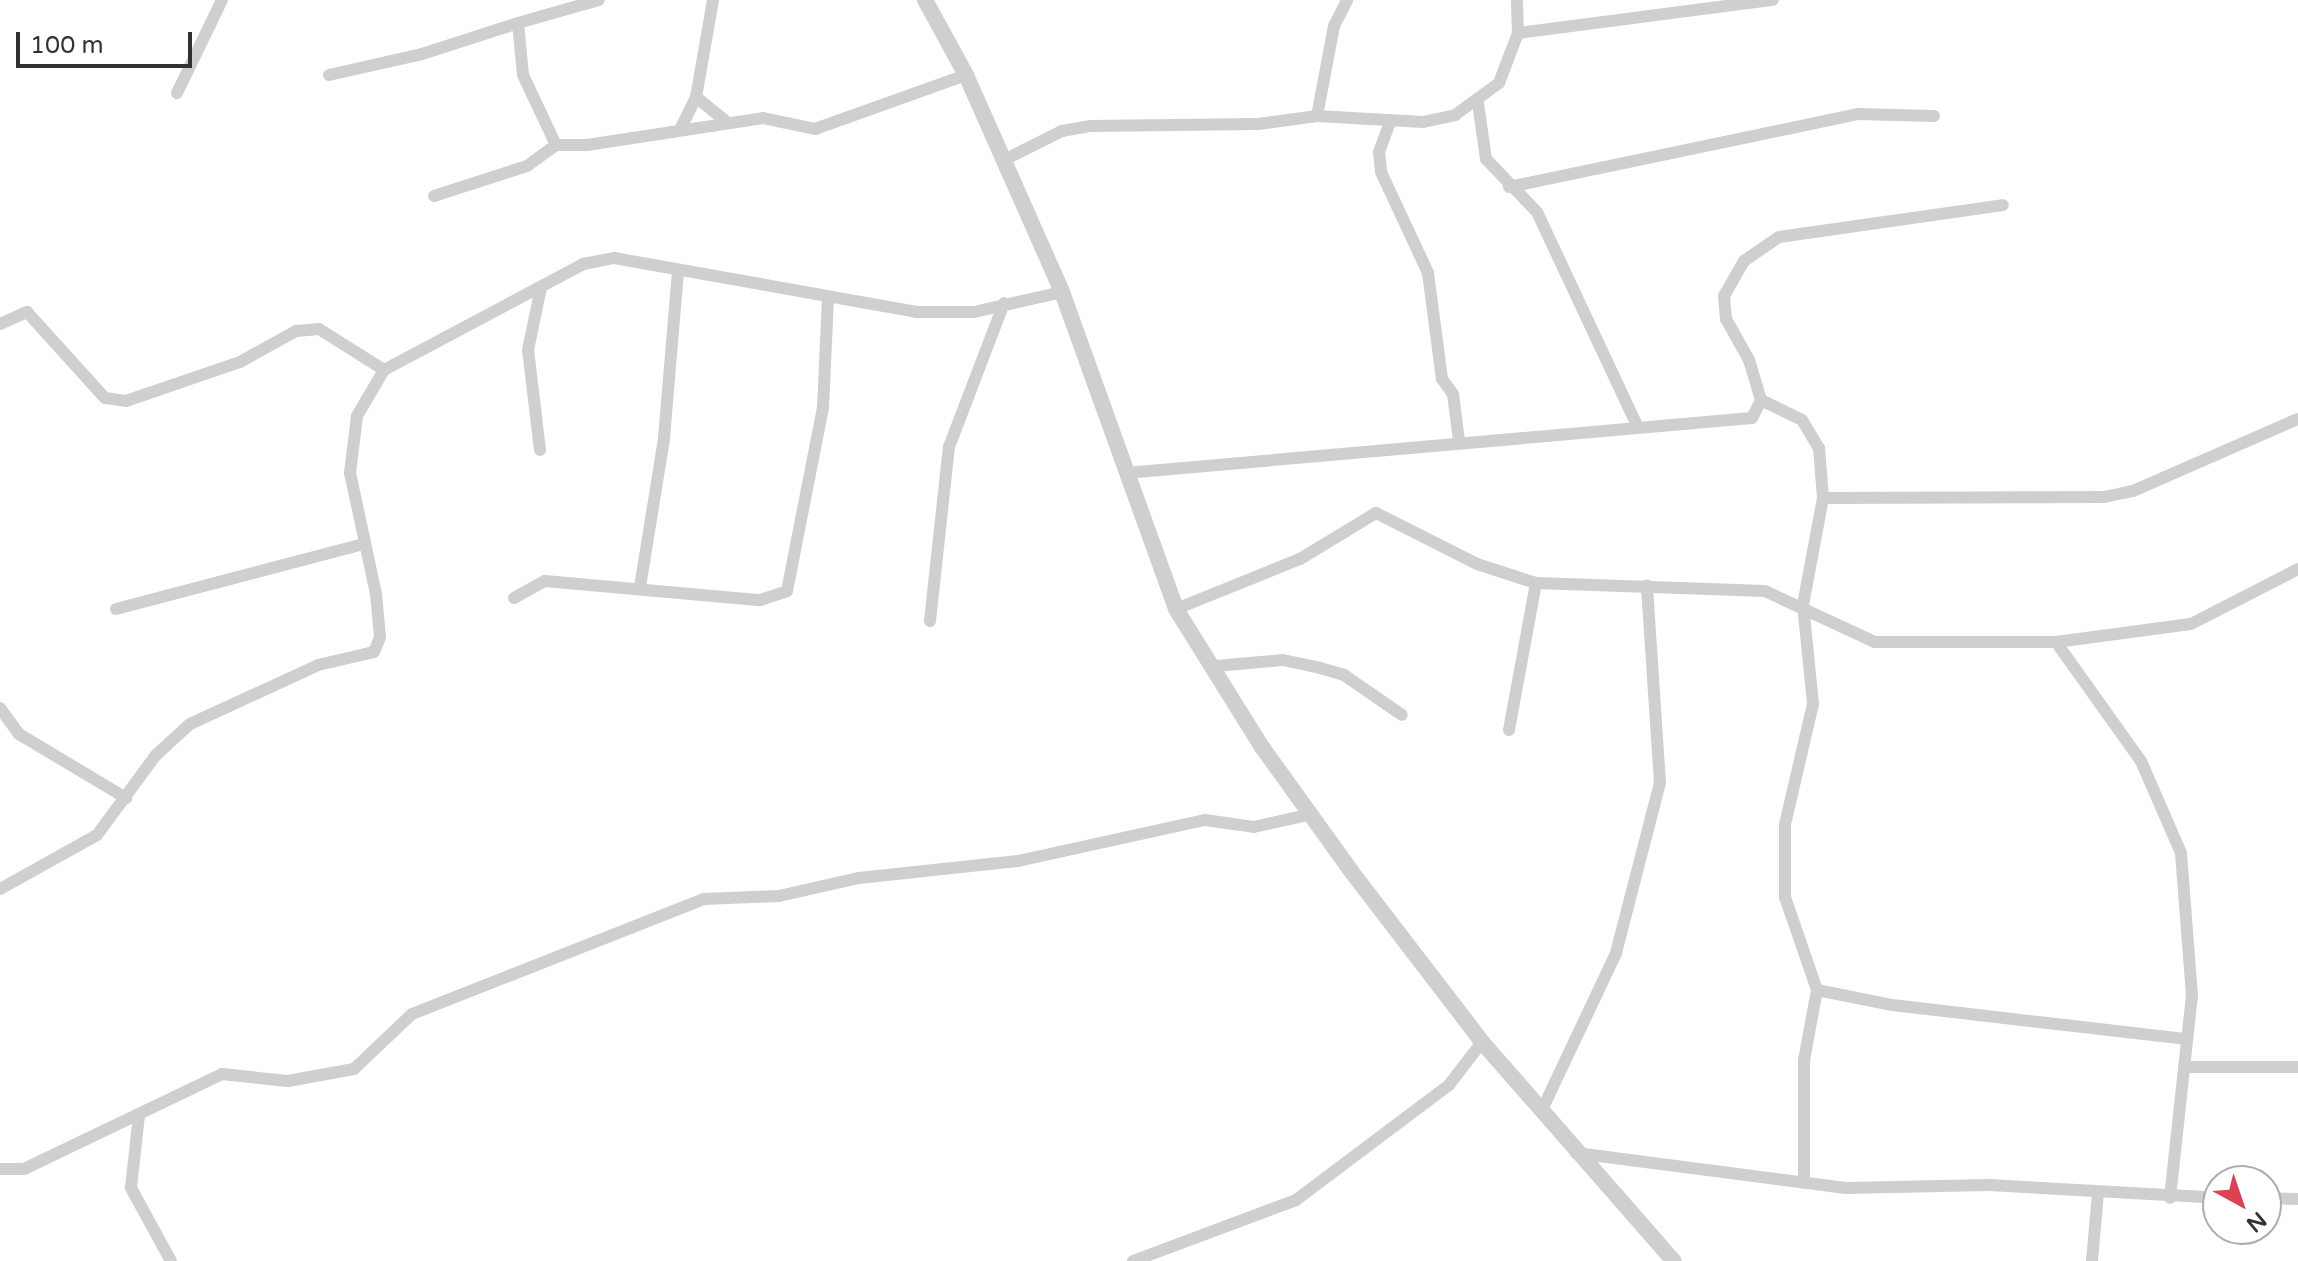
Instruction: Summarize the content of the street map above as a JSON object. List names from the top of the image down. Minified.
{"scale_bar":"100 m","north":"bottom right"}
